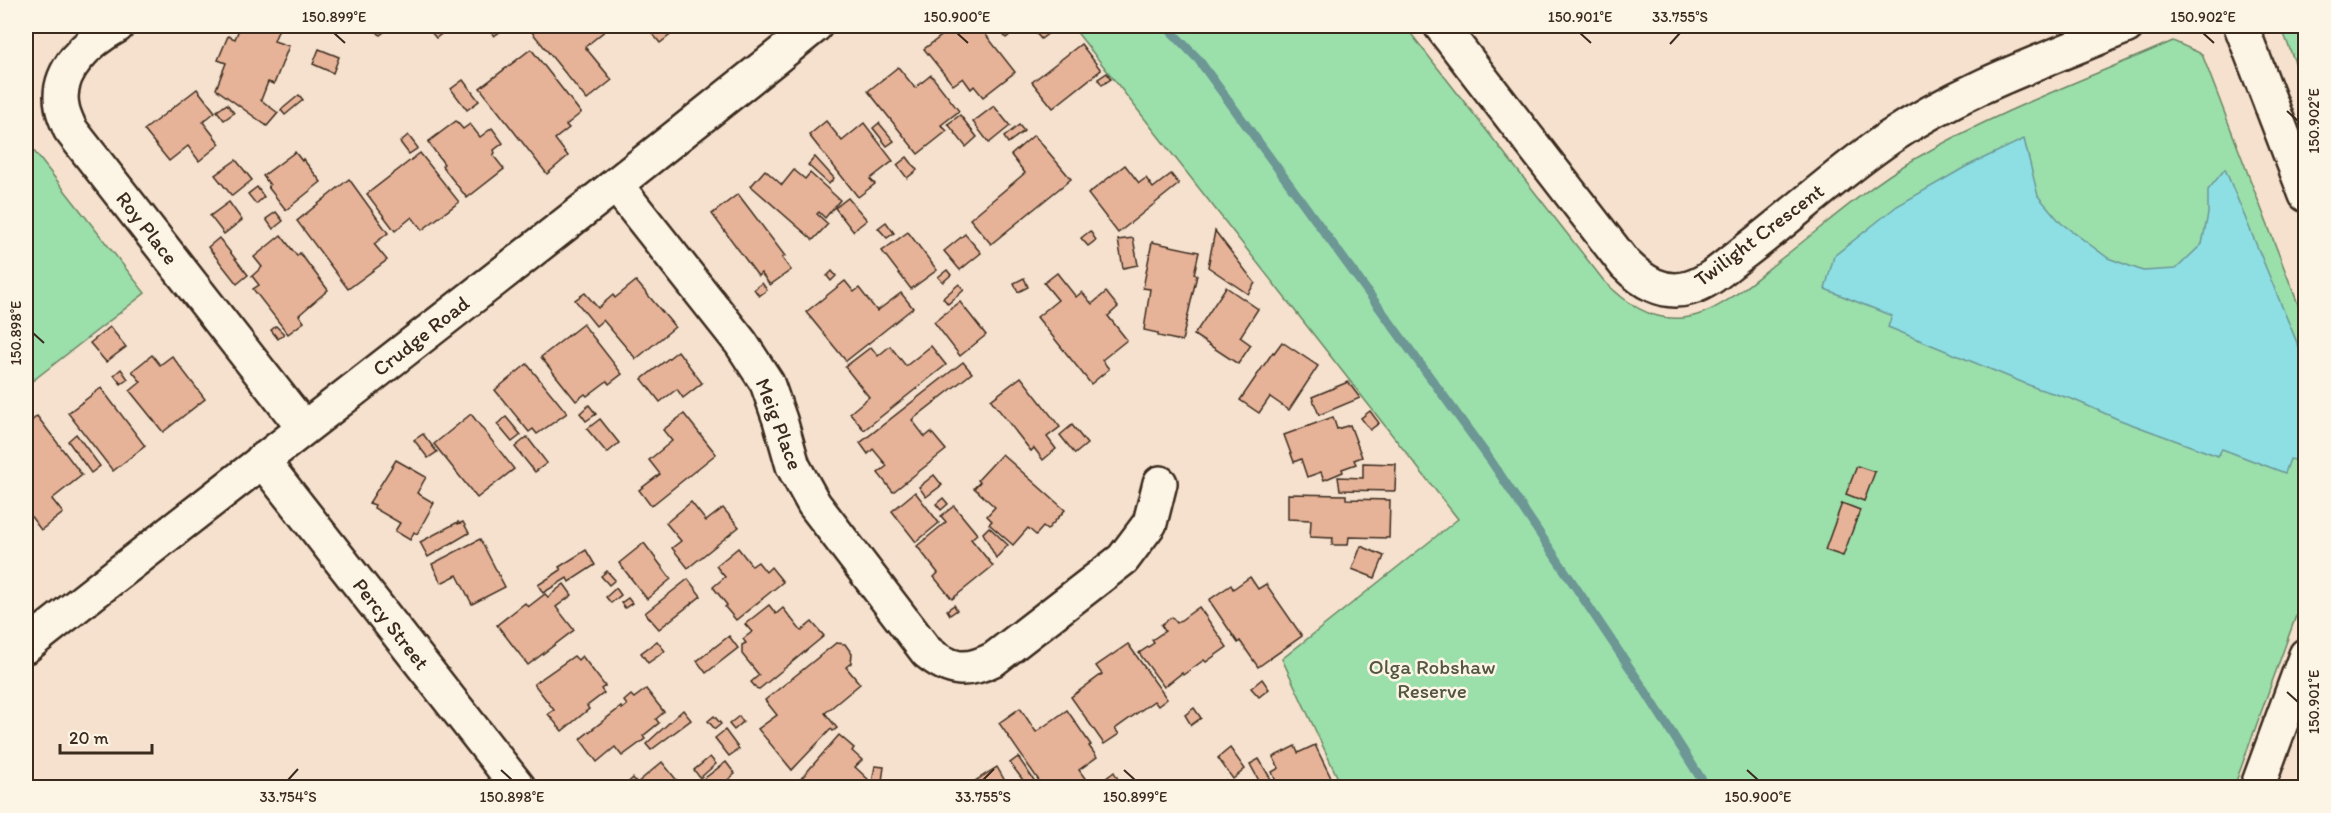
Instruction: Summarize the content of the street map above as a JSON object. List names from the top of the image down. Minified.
{"streets":{"street":["Roy Place","Twilight Crescent","Crudge Road","Meig Place","Percy Street"]},"crossings":[["Roy Place","Crudge Road"],["Crudge Road","Meig Place"],["Crudge Road","Percy Street"]],"parks":["Olga Robshaw Reserve"],"scale_bar":"20 m","coordinates":["150.899°E","150.900°E","150.901°E","33.755°S","150.902°E","150.898°E","33.754°S"]}
